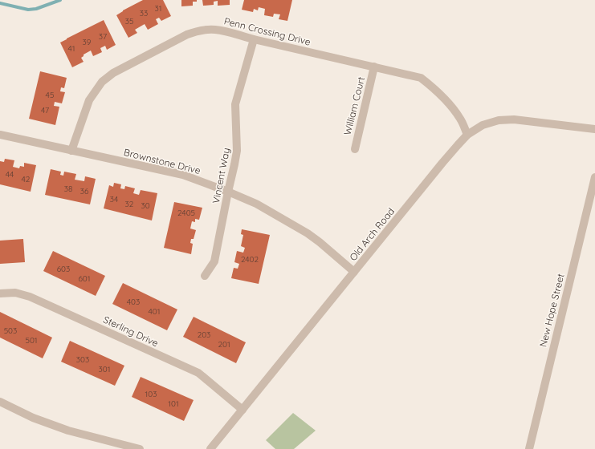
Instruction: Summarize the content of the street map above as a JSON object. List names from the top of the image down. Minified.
{"streets":{"street":["Penn Crossing Drive","William Court","Brownstone Drive","Vincent Way","Old Arch Road","New Hope Street","Sterling Drive"]},"crossings":[["Penn Crossing Drive","William Court"],["Penn Crossing Drive","Brownstone Drive"],["Penn Crossing Drive","Vincent Way"],["Penn Crossing Drive","Old Arch Road"],["Brownstone Drive","Vincent Way"],["Brownstone Drive","Old Arch Road"],["Old Arch Road","Sterling Drive"]],"house_numbers":["31","33","35","37","39","41","45","47","44","42","38","36","34","32","30","2405","2402","603","601","403","401","503","203","501","201","303","301","103","101"]}
